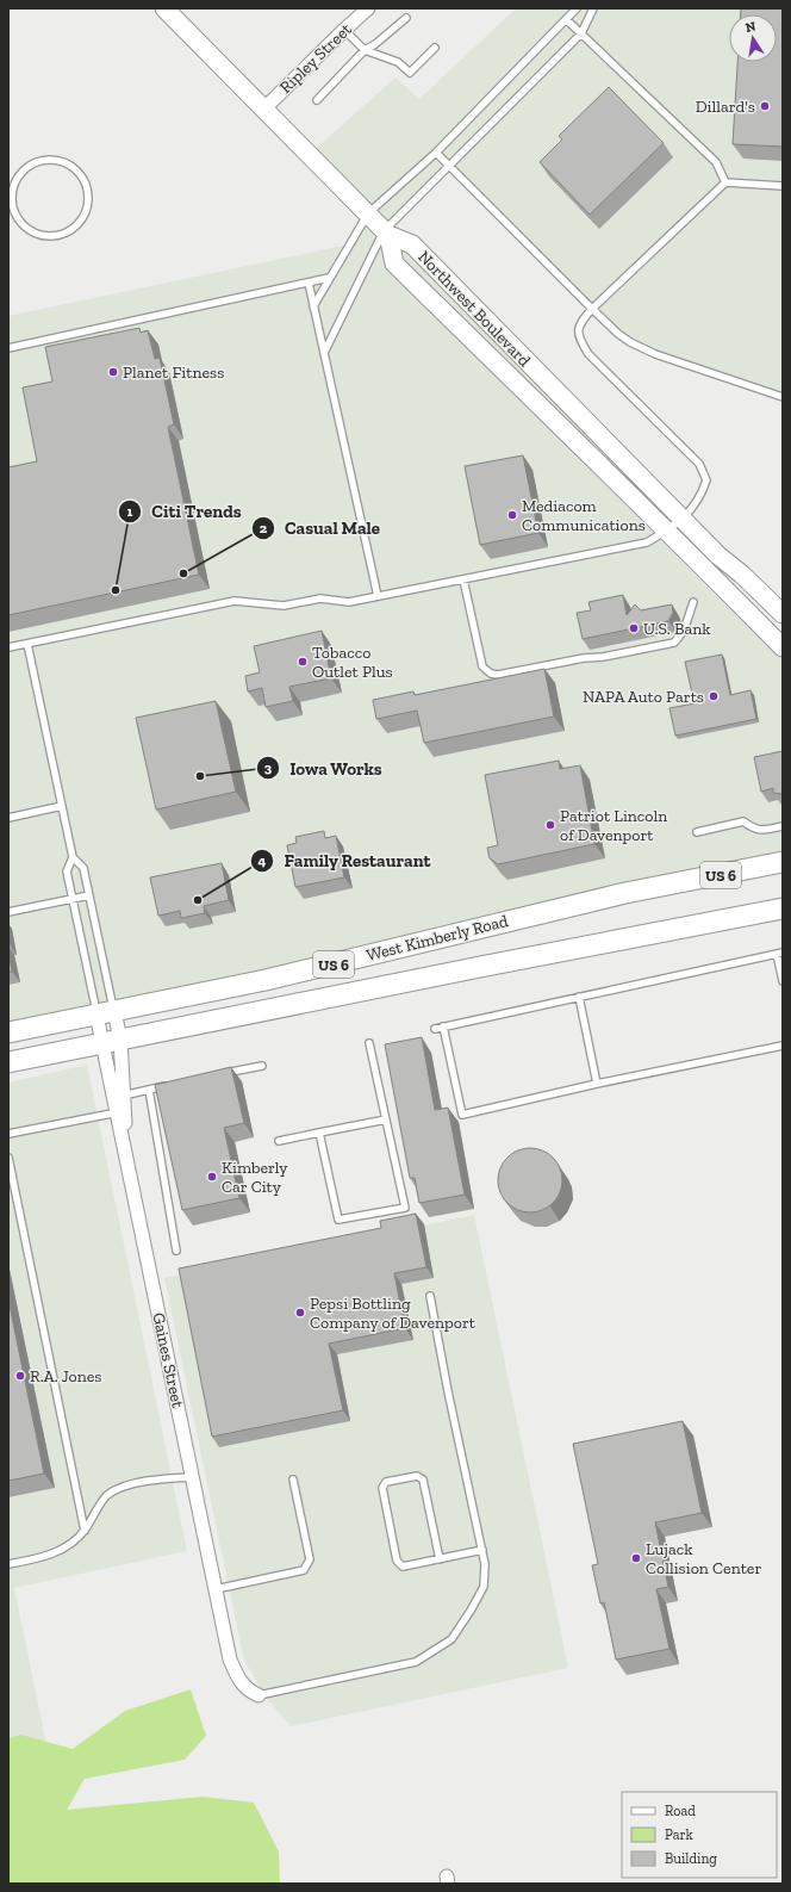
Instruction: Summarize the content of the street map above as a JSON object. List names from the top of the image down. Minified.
{"streets":{"main road":["Northwest Boulevard","US 6","West Kimberly Road"],"street":["Ripley Street","Gaines Street"]},"crossings":[["Ripley Street","Northwest Boulevard"],["West Kimberly Road","Gaines Street"]],"places":["Dillard's","Planet Fitness","Mediacom Communications","Casual Male","Citi Trends","U.S. Bank","Tobacco Outlet Plus","NAPA Auto Parts","Iowa Works","Patriot Lincoln of Davenport","Family Restaurant","Kimberly Car City","Pepsi Bottling Company of Davenport","R.A. Jones","Lujack Collision Center"],"legend":["Road","Park","Building"],"north":"top"}
